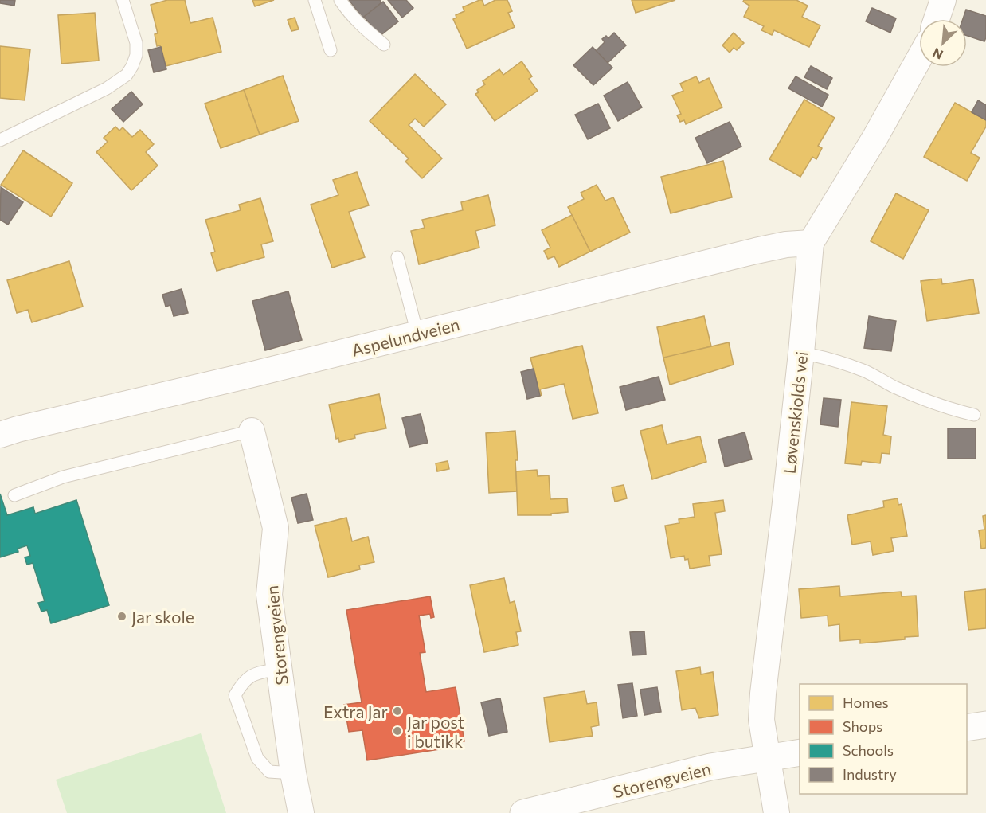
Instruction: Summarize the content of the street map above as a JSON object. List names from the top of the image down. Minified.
{"streets":{"main road":["Storengveien"],"street":["Aspelundveien","Løvenskiolds vei"]},"crossings":[["Aspelundveien","Løvenskiolds vei"],["Løvenskiolds vei","Storengveien"]],"places":["Jar skole","Extra Jar","Jar post i butikk"],"legend":["Homes","Shops","Schools","Industry"],"north":"bottom left"}
